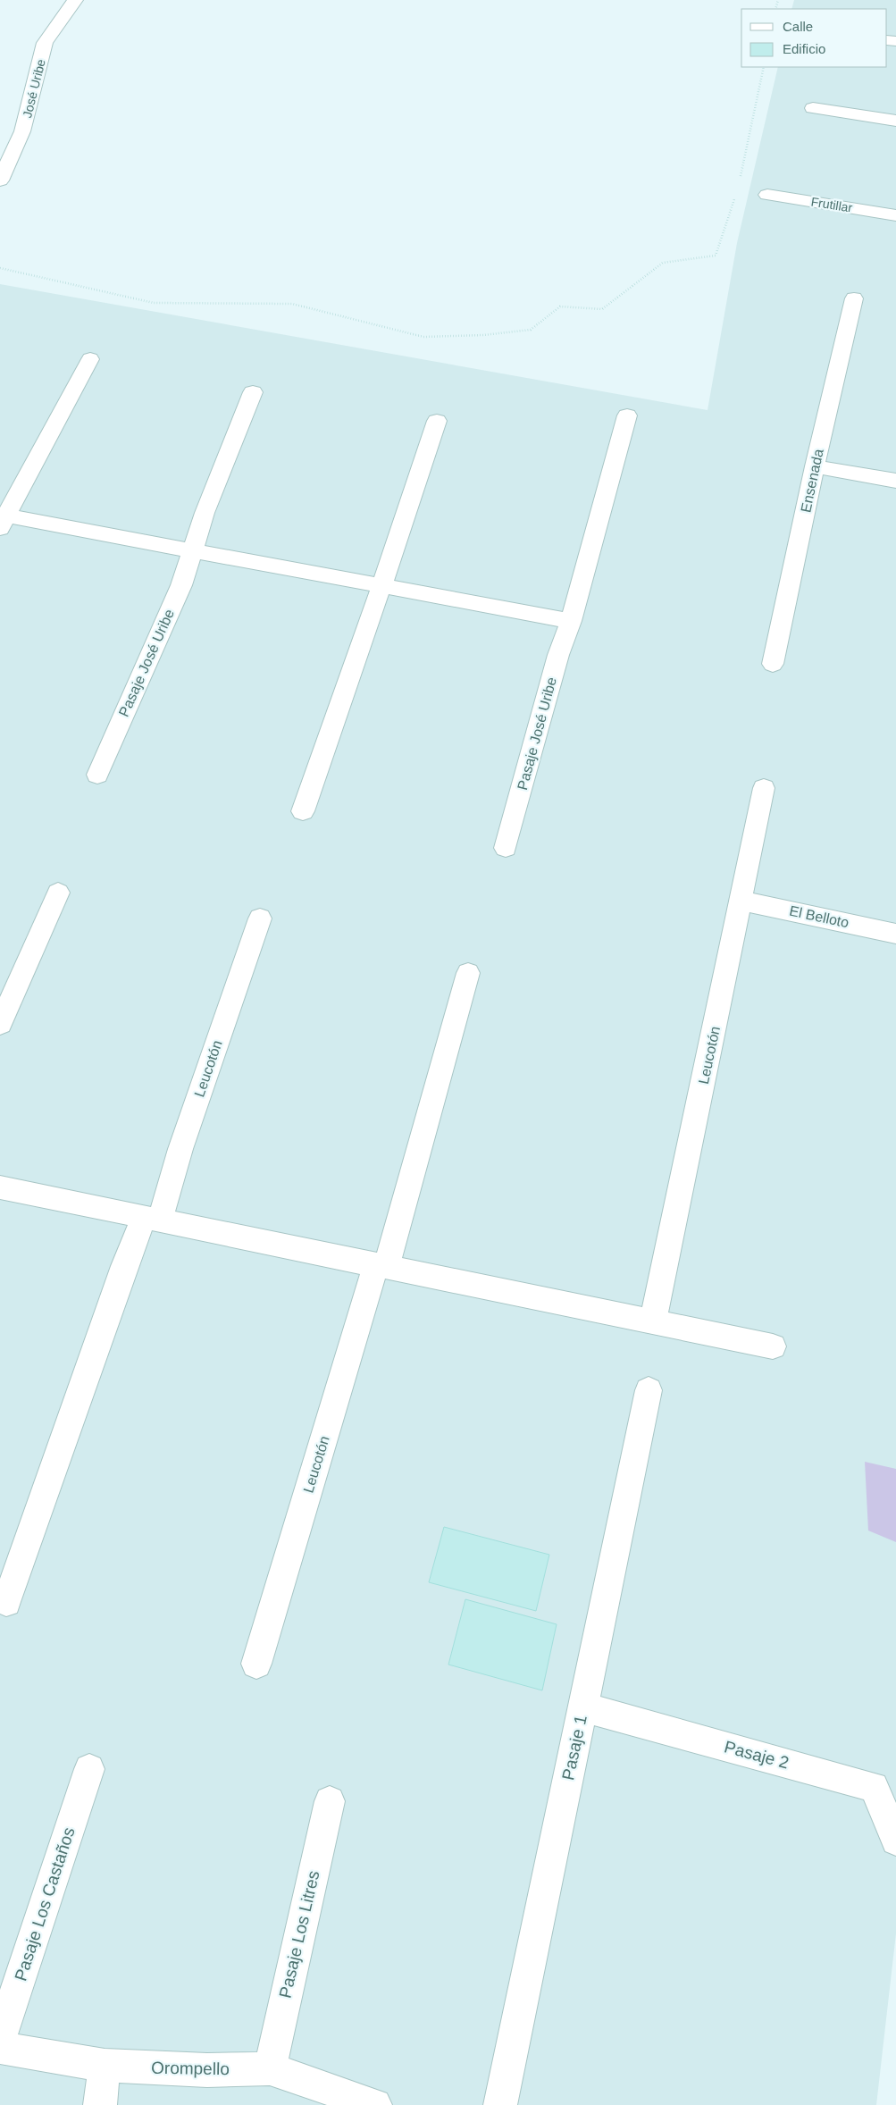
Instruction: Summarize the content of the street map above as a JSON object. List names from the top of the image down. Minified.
{"streets":{"street":["José Uribe","Frutillar","Ensenada","Pasaje José Uribe","El Belloto","Leucotón","Pasaje 1","Pasaje 2","Pasaje Los Castaños","Pasaje Los Litres","Orompello"]},"crossings":[["El Belloto","Leucotón"],["Pasaje 1","Pasaje 2"],["Pasaje Los Litres","Orompello"]],"legend":["Calle","Edificio"]}
